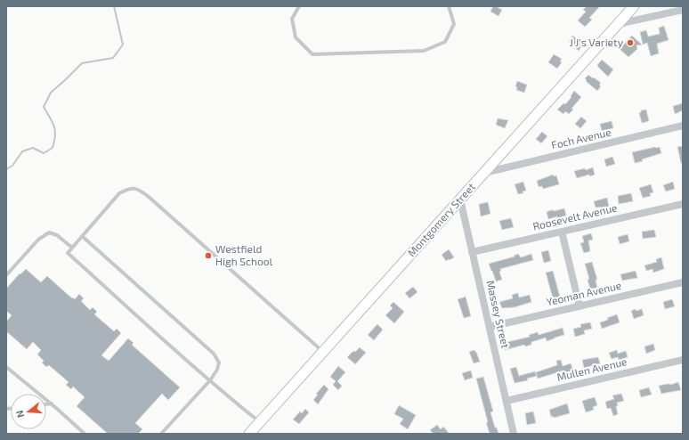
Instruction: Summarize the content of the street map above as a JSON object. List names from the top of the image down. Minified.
{"streets":{"main road":["Montgomery Street"],"street":["Foch Avenue","Roosevelt Avenue","Yeoman Avenue","Massey Street","Mullen Avenue"]},"crossings":[["Foch Avenue","Montgomery Street"],["Roosevelt Avenue","Massey Street"],["Montgomery Street","Massey Street"],["Yeoman Avenue","Massey Street"],["Massey Street","Mullen Avenue"]],"places":["J J's Variety","Westfield High School"],"north":"left"}
